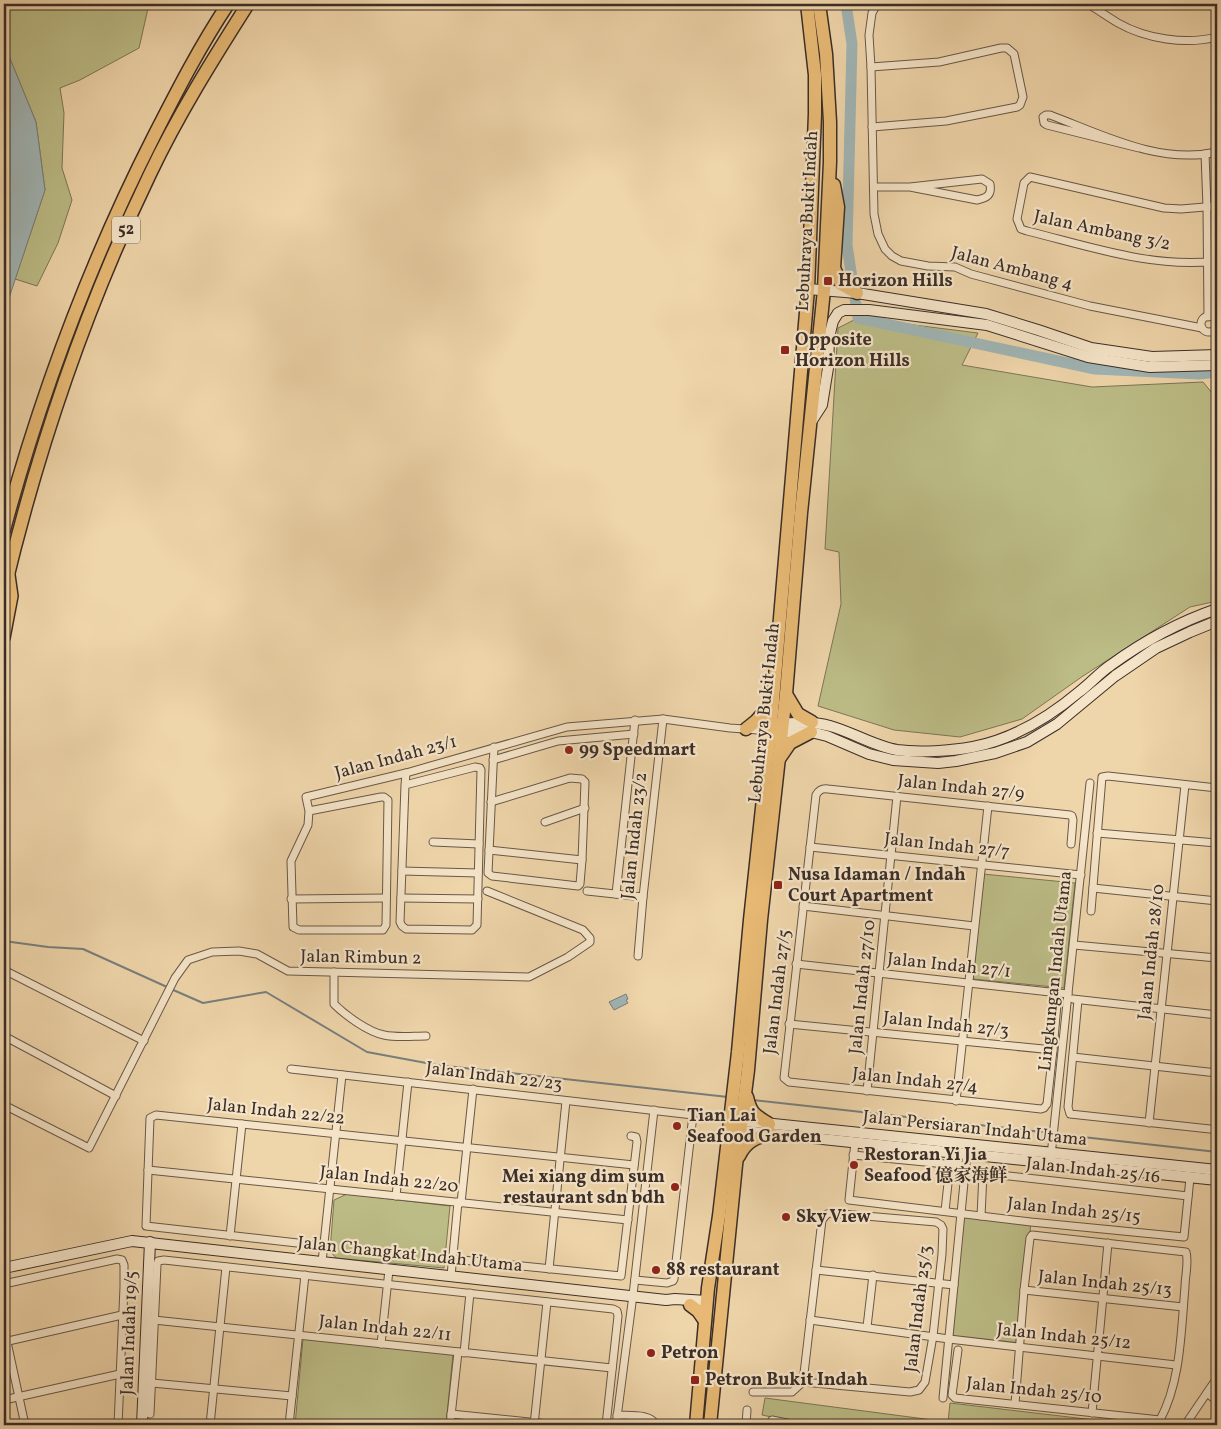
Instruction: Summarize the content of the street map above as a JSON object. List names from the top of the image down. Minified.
{"streets":{"highway":["Lebuhraya Bukit Indah","52"],"street":["Jalan Ambang 3/2","Jalan Ambang 4","Jalan Indah 23/1","Jalan Indah 27/9","Jalan Indah 23/2","Jalan Indah 27/7","Jalan Indah 28/10","Jalan Rimbun 2","Jalan Indah 27/1","Lingkungan Indah Utama","Jalan Indah 27/10","Jalan Indah 27/5","Jalan Indah 27/3","Jalan Indah 22/23","Jalan Indah 27/4","Jalan Indah 22/22","Jalan Persiaran Indah Utama","Jalan Indah 25/16","Jalan Indah 22/20","Jalan Indah 25/15","Jalan Changkat Indah Utama","Jalan Indah 25/13","Jalan Indah 25/3","Jalan Indah 22/11","Jalan Indah 19/5","Jalan Indah 25/12","Jalan Indah 25/10"]},"crossings":[["Lebuhraya Bukit Indah","Jalan Indah 23/1"],["Lebuhraya Bukit Indah","Jalan Persiaran Indah Utama"],["Lebuhraya Bukit Indah","Jalan Changkat Indah Utama"],["Jalan Indah 23/1","Jalan Indah 23/2"],["Jalan Indah 27/9","Jalan Indah 27/10"],["Jalan Indah 27/9","Jalan Indah 27/5"],["Jalan Indah 27/7","Lingkungan Indah Utama"],["Jalan Indah 27/7","Jalan Indah 27/10"],["Jalan Indah 27/7","Jalan Indah 27/5"],["Jalan Indah 28/10","Jalan Indah 27/1"],["Jalan Indah 27/1","Lingkungan Indah Utama"],["Jalan Indah 27/1","Jalan Indah 27/10"],["Jalan Indah 27/1","Jalan Indah 27/5"],["Lingkungan Indah Utama","Jalan Persiaran Indah Utama"],["Jalan Indah 27/10","Jalan Indah 27/3"],["Jalan Indah 27/10","Jalan Indah 27/4"],["Jalan Indah 27/5","Jalan Indah 27/3"],["Jalan Indah 27/5","Jalan Indah 27/4"],["Jalan Indah 27/3","Jalan Indah 27/4"],["Jalan Indah 22/22","Jalan Indah 22/20"],["Jalan Indah 25/16","Jalan Indah 25/15"],["Jalan Changkat Indah Utama","Jalan Indah 19/5"],["Jalan Indah 25/3","Jalan Indah 25/12"],["Jalan Indah 25/12","Jalan Indah 25/10"]],"places":{"transit":["Horizon Hills","Opposite Horizon Hills","Nusa Idaman / Indah Court Apartment","Petron Bukit Indah"],"other":["99 Speedmart","Tian Lai Seafood Garden","Restoran Yi Jia Seafood 億家海鲜","Mei xiang dim sum restaurant sdn bdh","Sky View","88 restaurant","Petron"]}}
